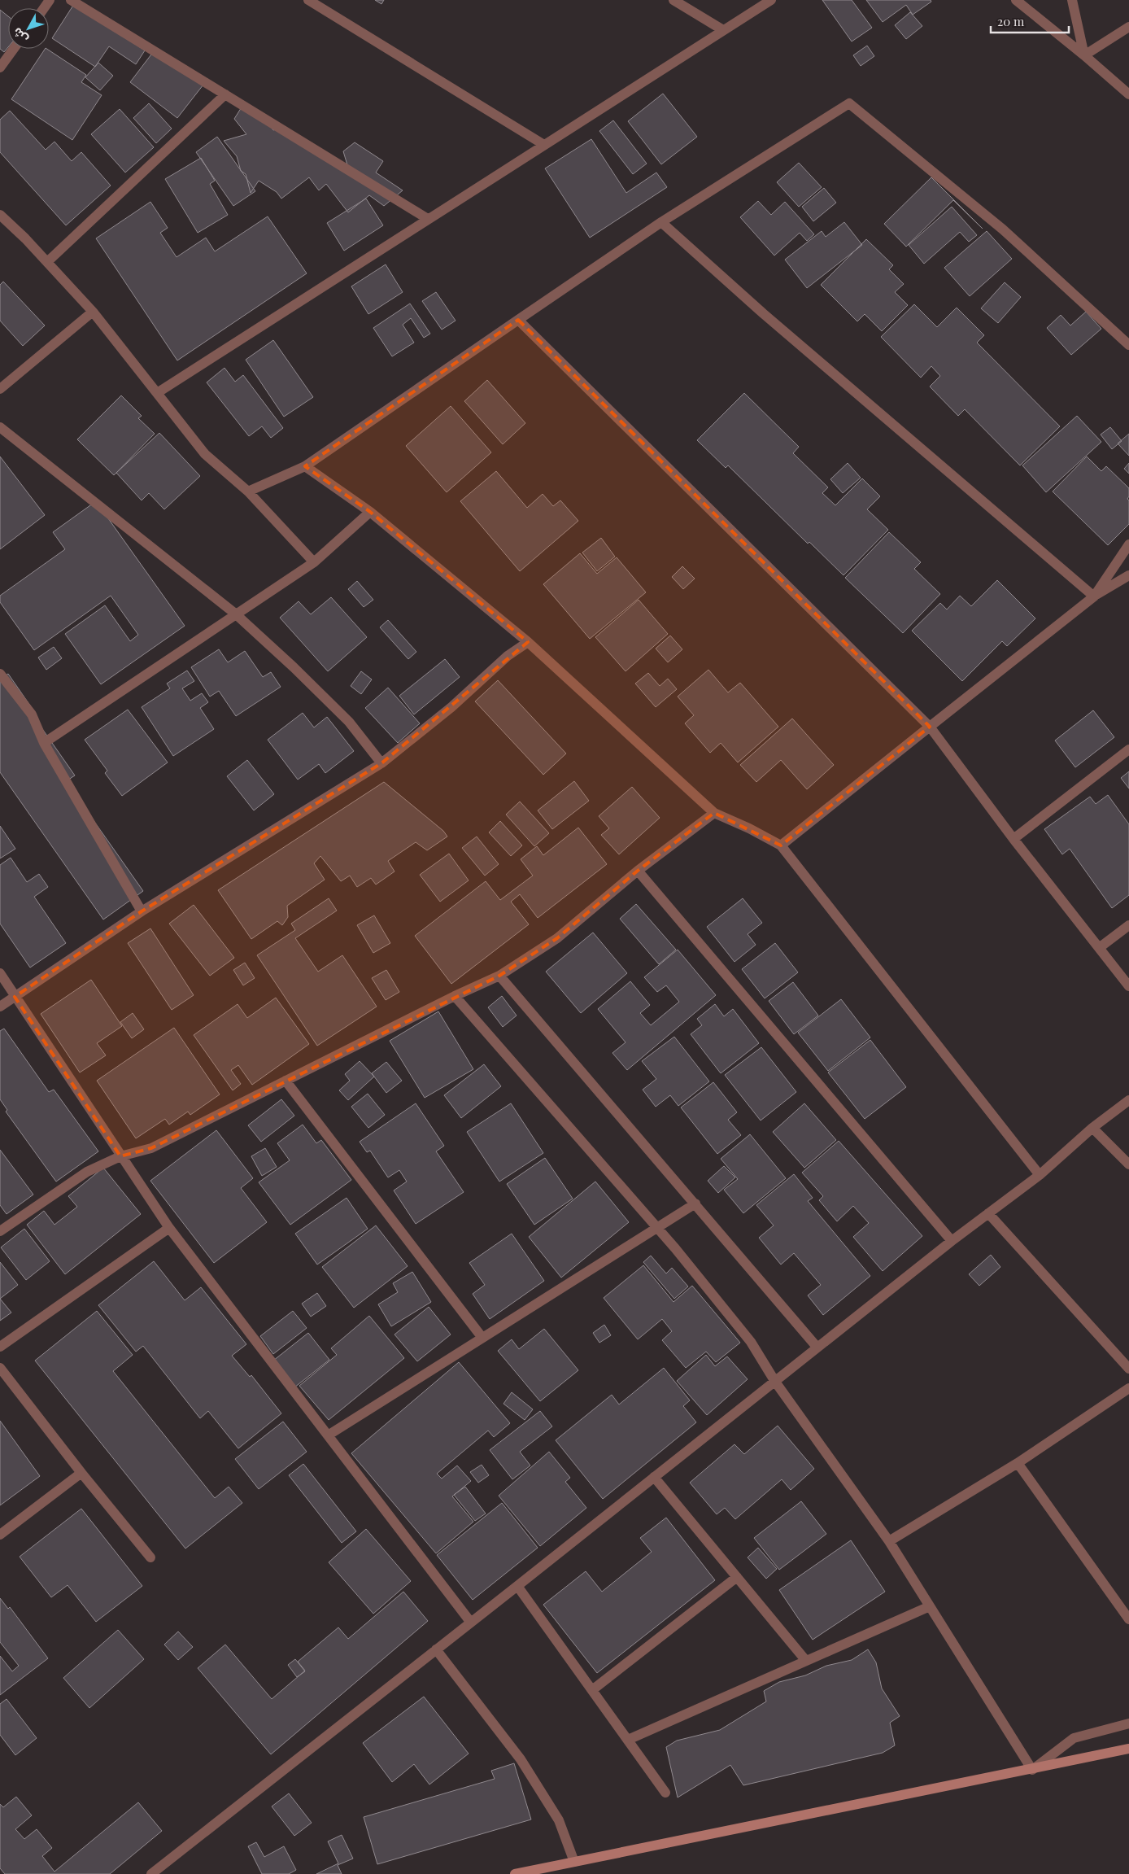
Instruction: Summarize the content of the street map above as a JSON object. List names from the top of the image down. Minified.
{"scale_bar":"20 m","north":"bottom left"}
